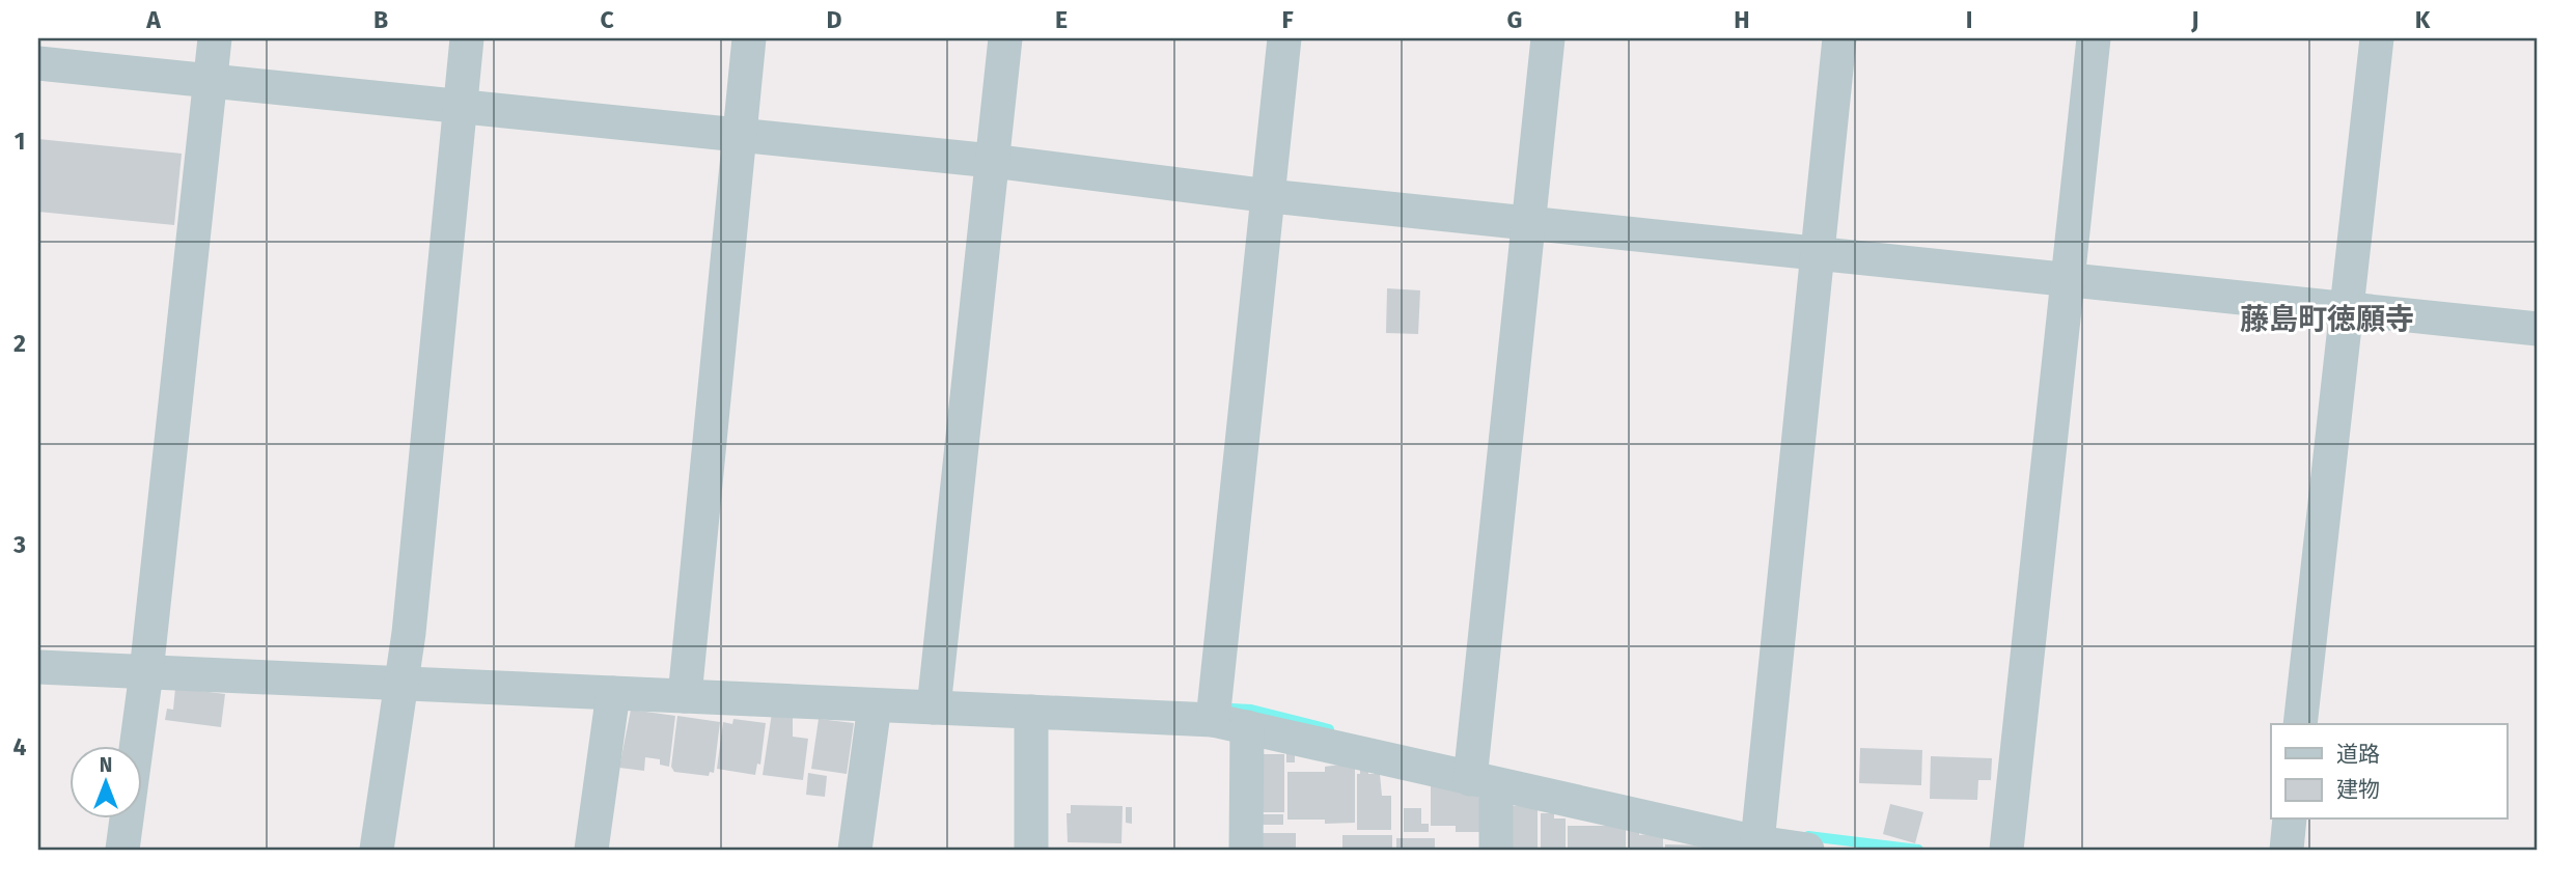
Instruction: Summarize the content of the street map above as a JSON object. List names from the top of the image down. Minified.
{"districts":["藤島町徳願寺"],"legend":["道路","建物"],"north":"top","grid":{"columns":["A","B","C","D","E","F","G","H","I","J","K"],"rows":["1","2","3","4"]}}
